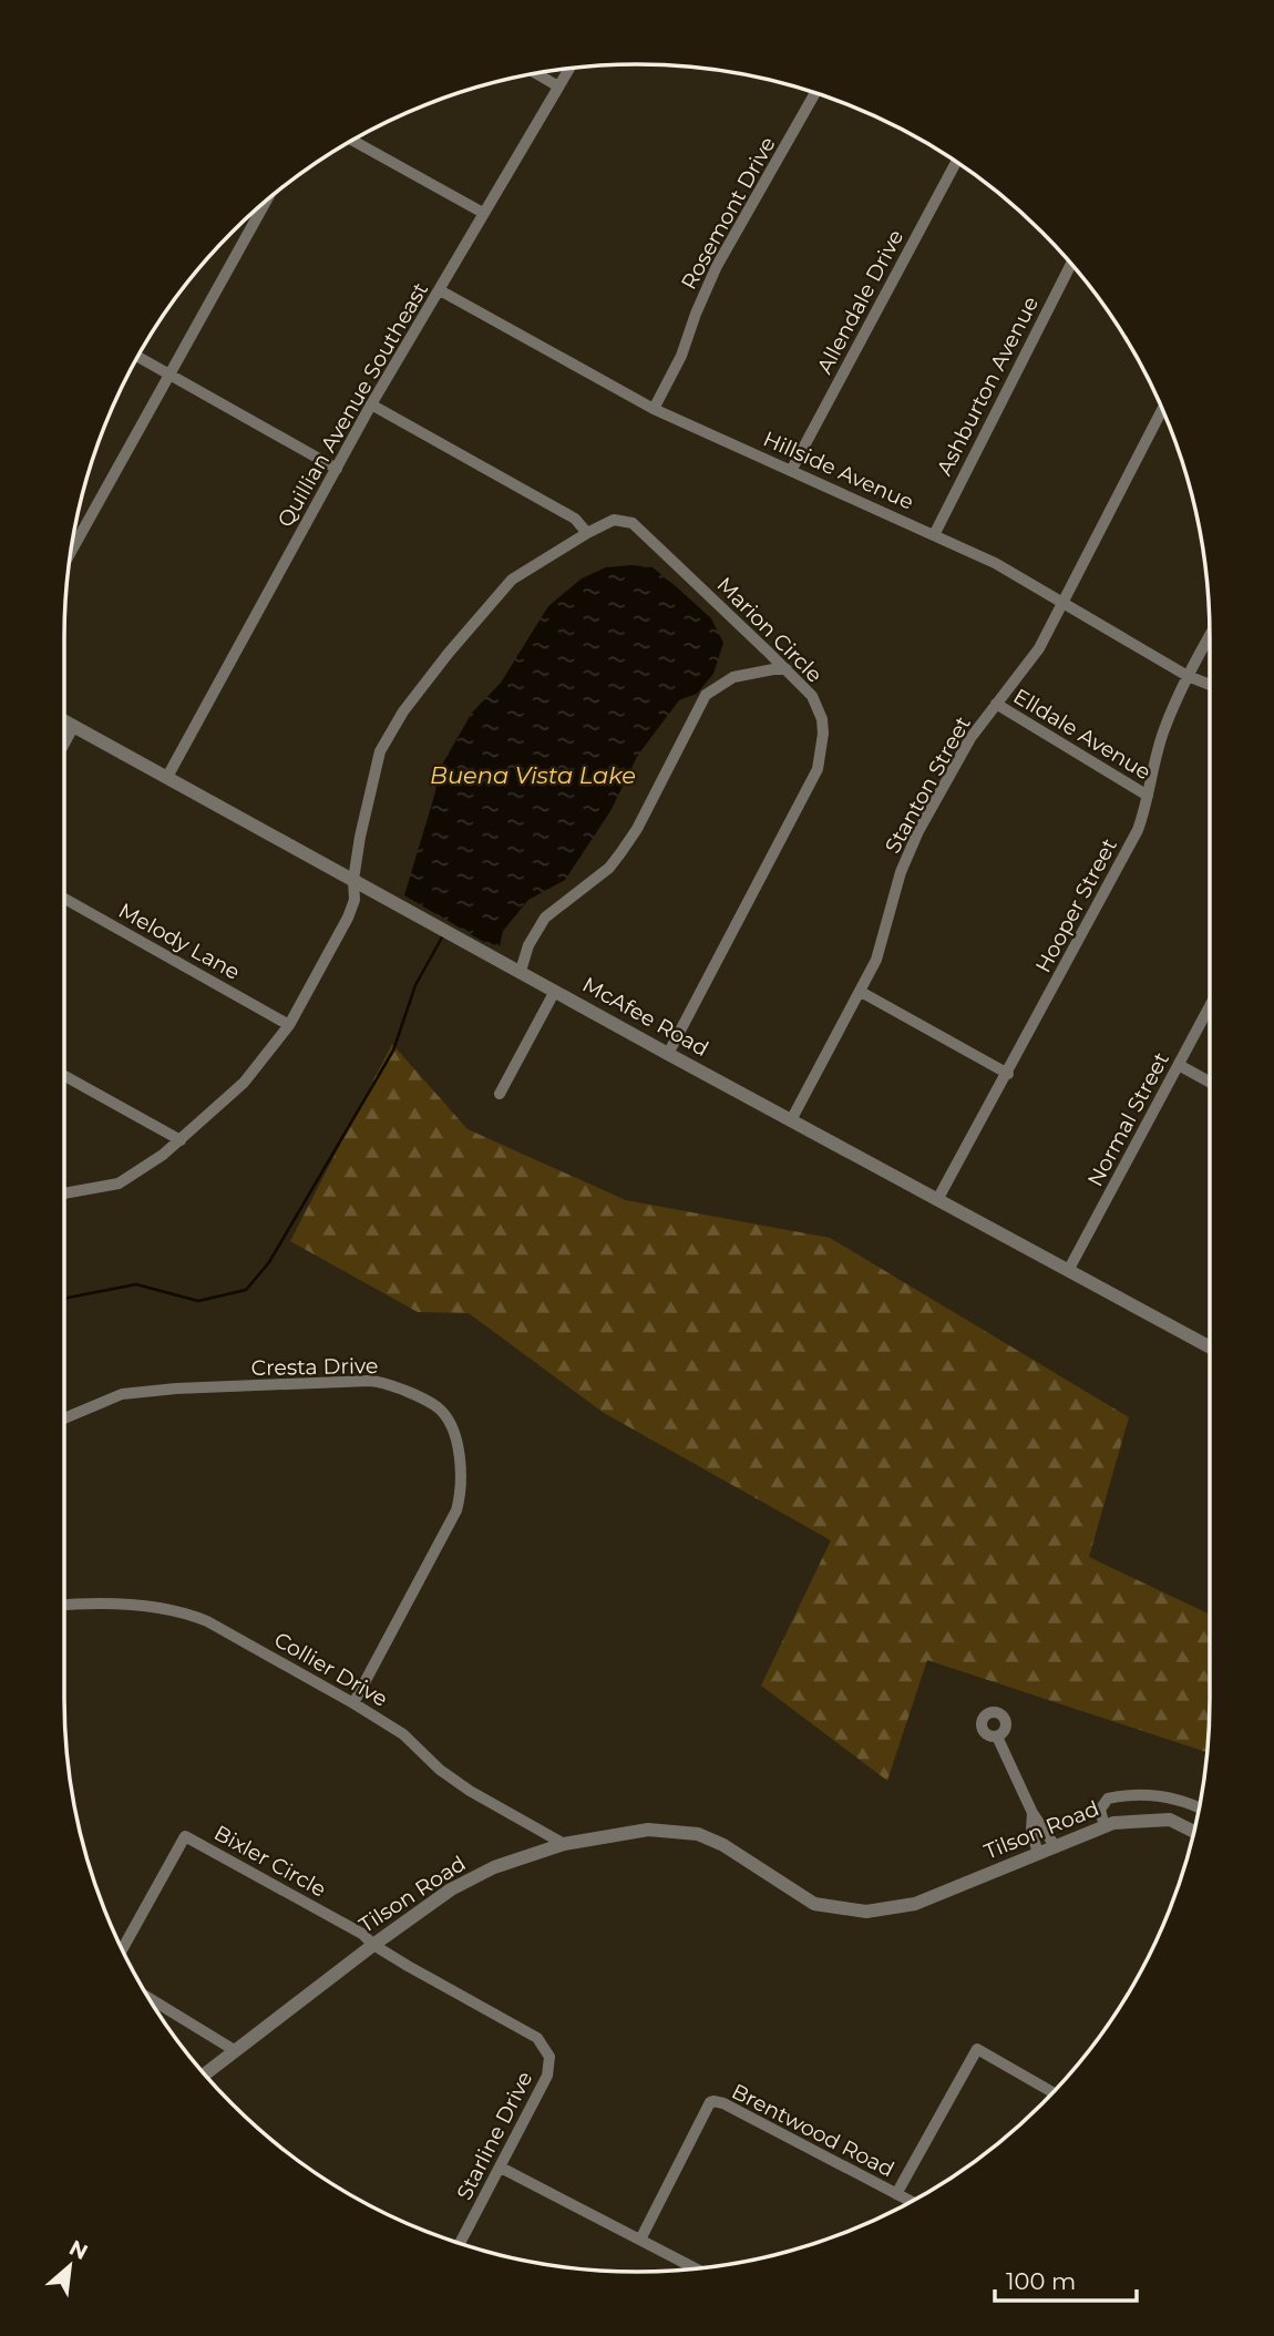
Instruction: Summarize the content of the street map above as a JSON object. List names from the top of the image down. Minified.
{"streets":{"street":["Rosemont Drive","Allendale Drive","Ashburton Avenue","Quillian Avenue Southeast","Hillside Avenue","Marion Circle","Elldale Avenue","Stanton Street","Hooper Street","Melody Lane","McAfee Road","Normal Street","Cresta Drive","Collier Drive","Tilson Road","Bixler Circle","Brentwood Road","Starline Drive"]},"crossings":[["Rosemont Drive","Hillside Avenue"],["Allendale Drive","Hillside Avenue"],["Ashburton Avenue","Hillside Avenue"],["Quillian Avenue Southeast","Hillside Avenue"],["Quillian Avenue Southeast","McAfee Road"],["Hillside Avenue","Stanton Street"],["Hillside Avenue","Hooper Street"],["Marion Circle","Melody Lane"],["Marion Circle","McAfee Road"],["Elldale Avenue","Stanton Street"],["Elldale Avenue","Hooper Street"],["Stanton Street","McAfee Road"],["Hooper Street","McAfee Road"],["McAfee Road","Normal Street"],["Cresta Drive","Collier Drive"],["Collier Drive","Tilson Road"],["Tilson Road","Bixler Circle"],["Tilson Road","Starline Drive"],["Bixler Circle","Starline Drive"]],"water":["Buena Vista Lake"],"scale_bar":"100 m","north":"top right"}
